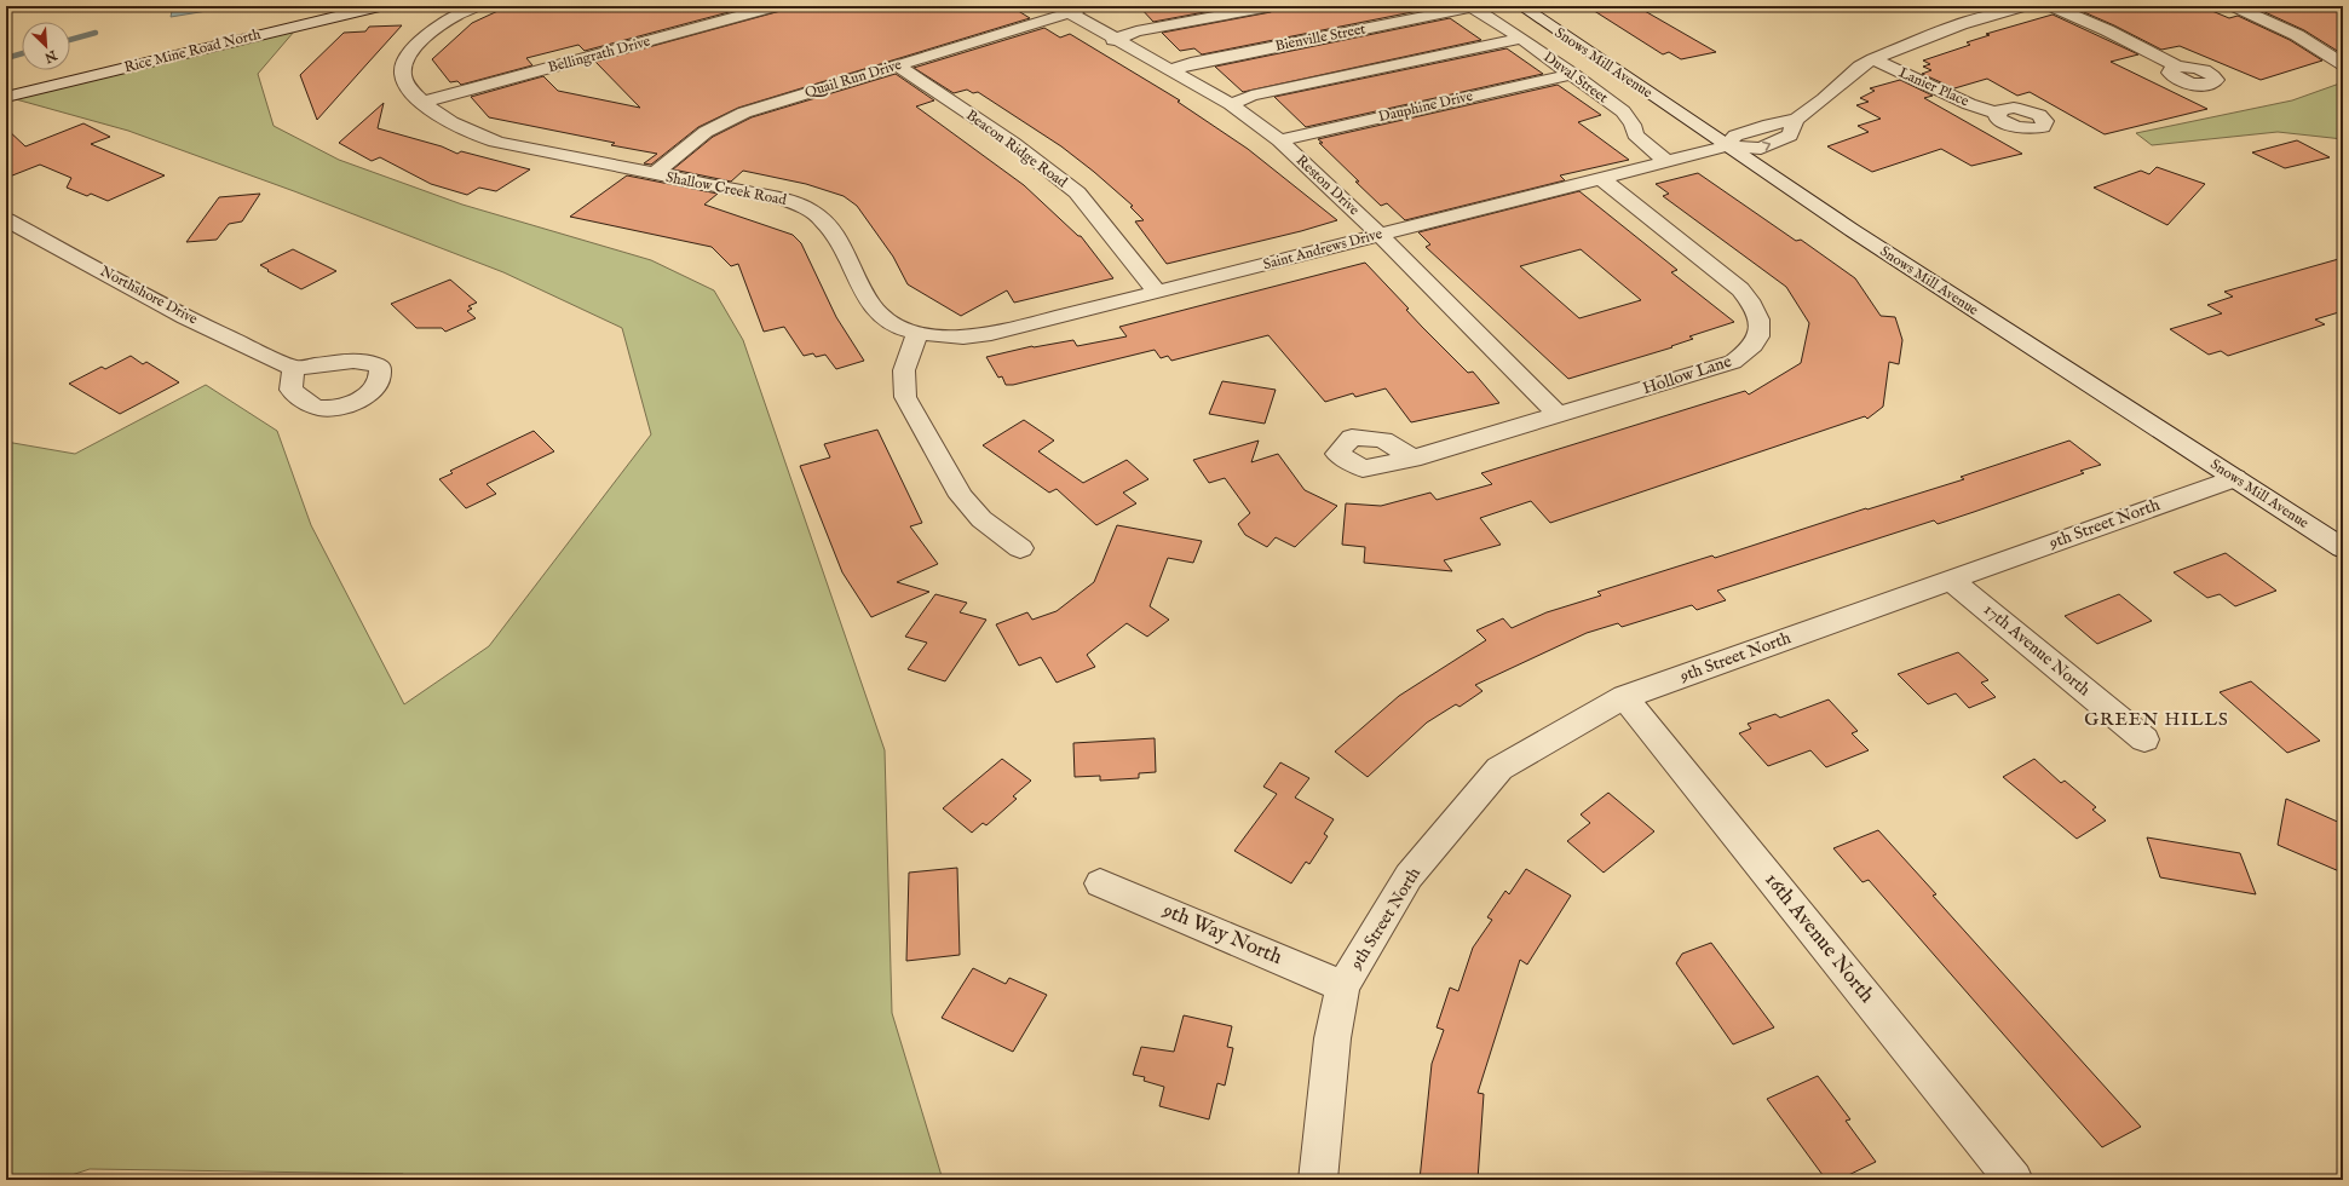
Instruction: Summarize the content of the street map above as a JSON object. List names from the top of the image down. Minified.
{"streets":{"street":["Bienville Street","Rice Mine Road North","Bellingrath Drive","Snows Mill Avenue","Duval Street","Quail Run Drive","Lanier Place","Dauphine Drive","Beacon Ridge Road","Reston Drive","Shallow Creek Road","Saint Andrews Drive","Northshore Drive","Hollow Lane","9th Street North","17th Avenue North","9th Way North","16th Avenue North"]},"crossings":[["Bienville Street","Duval Street"],["Bienville Street","Reston Drive"],["Bellingrath Drive","Shallow Creek Road"],["Snows Mill Avenue","Saint Andrews Drive"],["Snows Mill Avenue","9th Street North"],["Duval Street","Dauphine Drive"],["Duval Street","Saint Andrews Drive"],["Quail Run Drive","Beacon Ridge Road"],["Quail Run Drive","Reston Drive"],["Quail Run Drive","Shallow Creek Road"],["Dauphine Drive","Reston Drive"],["Beacon Ridge Road","Saint Andrews Drive"],["Reston Drive","Saint Andrews Drive"],["Reston Drive","Hollow Lane"],["Shallow Creek Road","Saint Andrews Drive"],["Saint Andrews Drive","Hollow Lane"],["9th Street North","17th Avenue North"],["9th Street North","9th Way North"],["9th Street North","16th Avenue North"]],"districts":["GREEN HILLS"],"north":"bottom right"}
